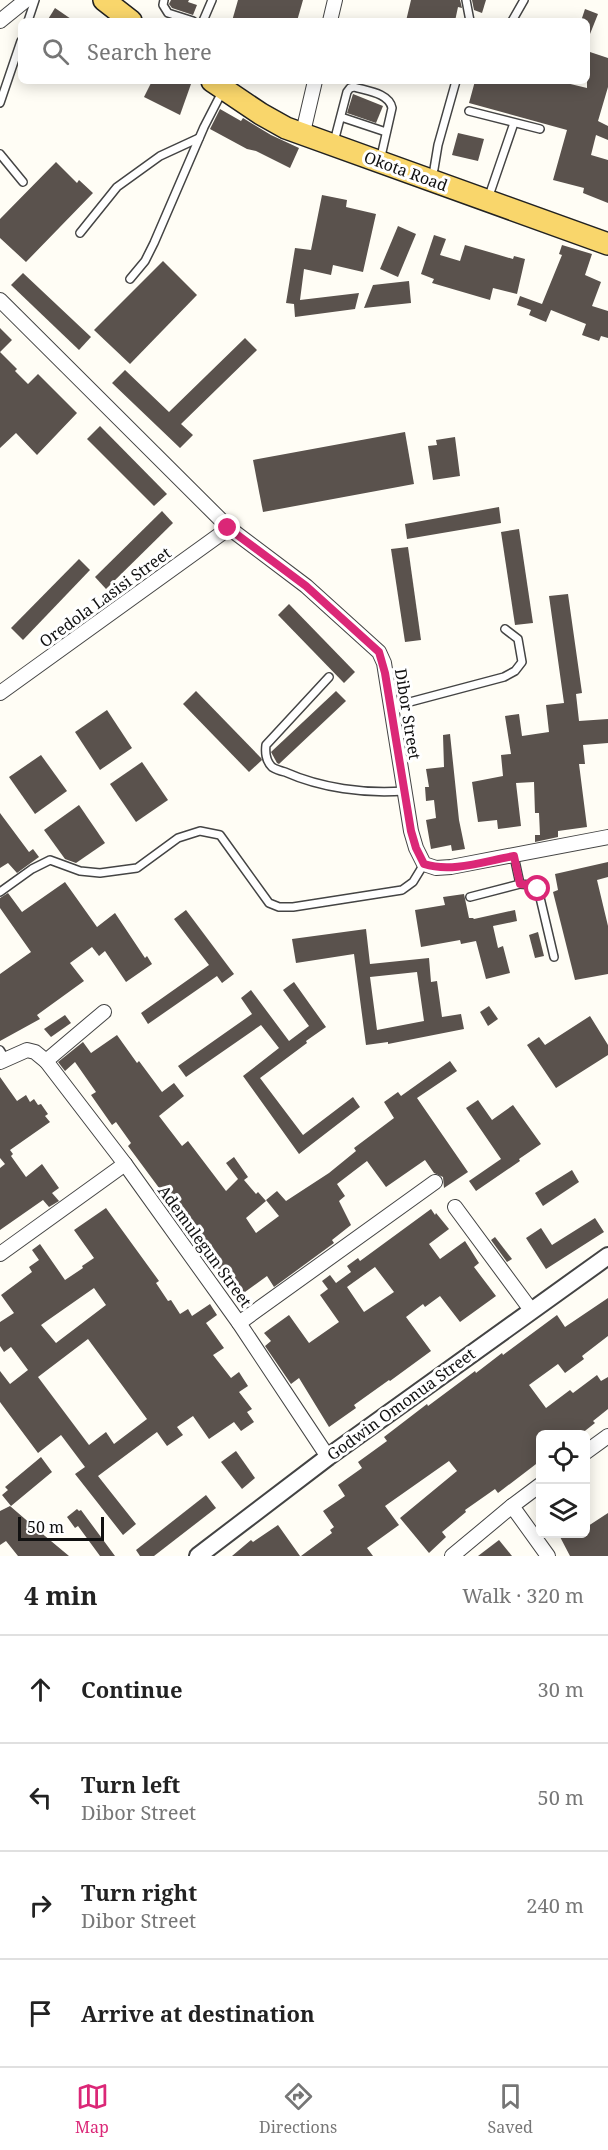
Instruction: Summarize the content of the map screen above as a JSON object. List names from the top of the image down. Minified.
{"streets":{"main road":["Okota Road"],"street":["Oredola Lasisi Street","Dibor Street","Ademulegun Street","Godwin Omonua Street"]},"crossings":[["Oredola Lasisi Street","Dibor Street"],["Ademulegun Street","Godwin Omonua Street"]],"scale_bar":"50 m","page":{"search":"Search here","scale":"50 m","heading":["4 min","Walk · 320 m"],"list":[["Continue","30 m"],["Turn left","Dibor Street","50 m"],["Turn right","Dibor Street","240 m"],"Arrive at destination"],"nav":["Map","Directions","Saved"]}}
